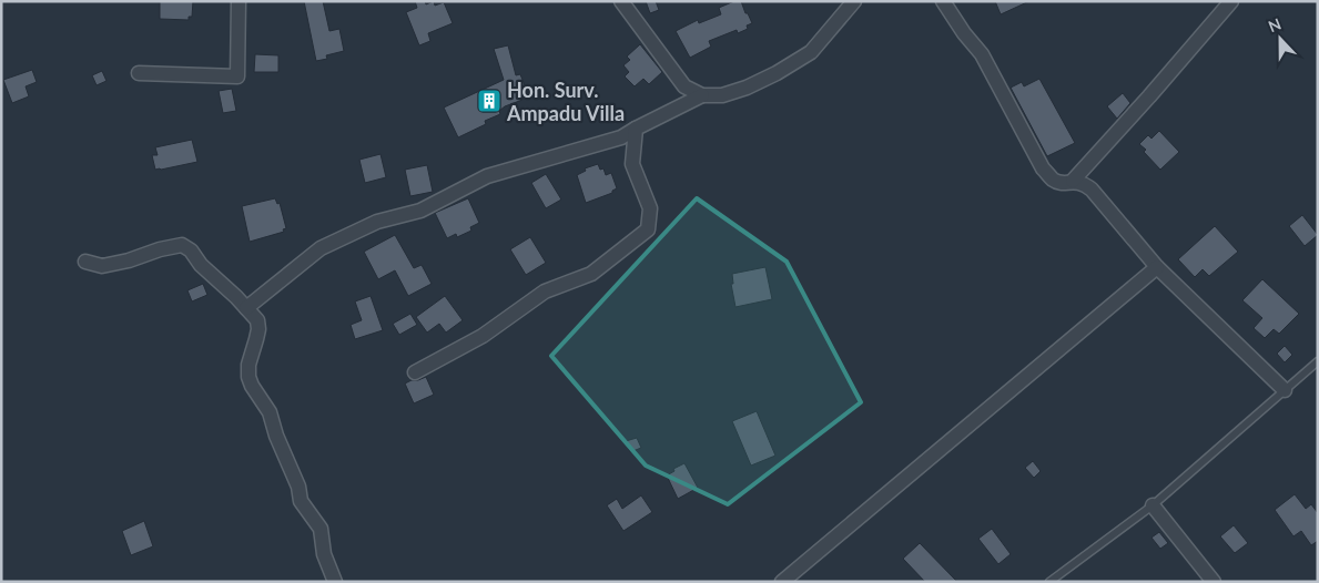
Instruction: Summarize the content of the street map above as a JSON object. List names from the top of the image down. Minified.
{"places":{"building":["Hon. Surv. Ampadu Villa"]},"north":"top"}
